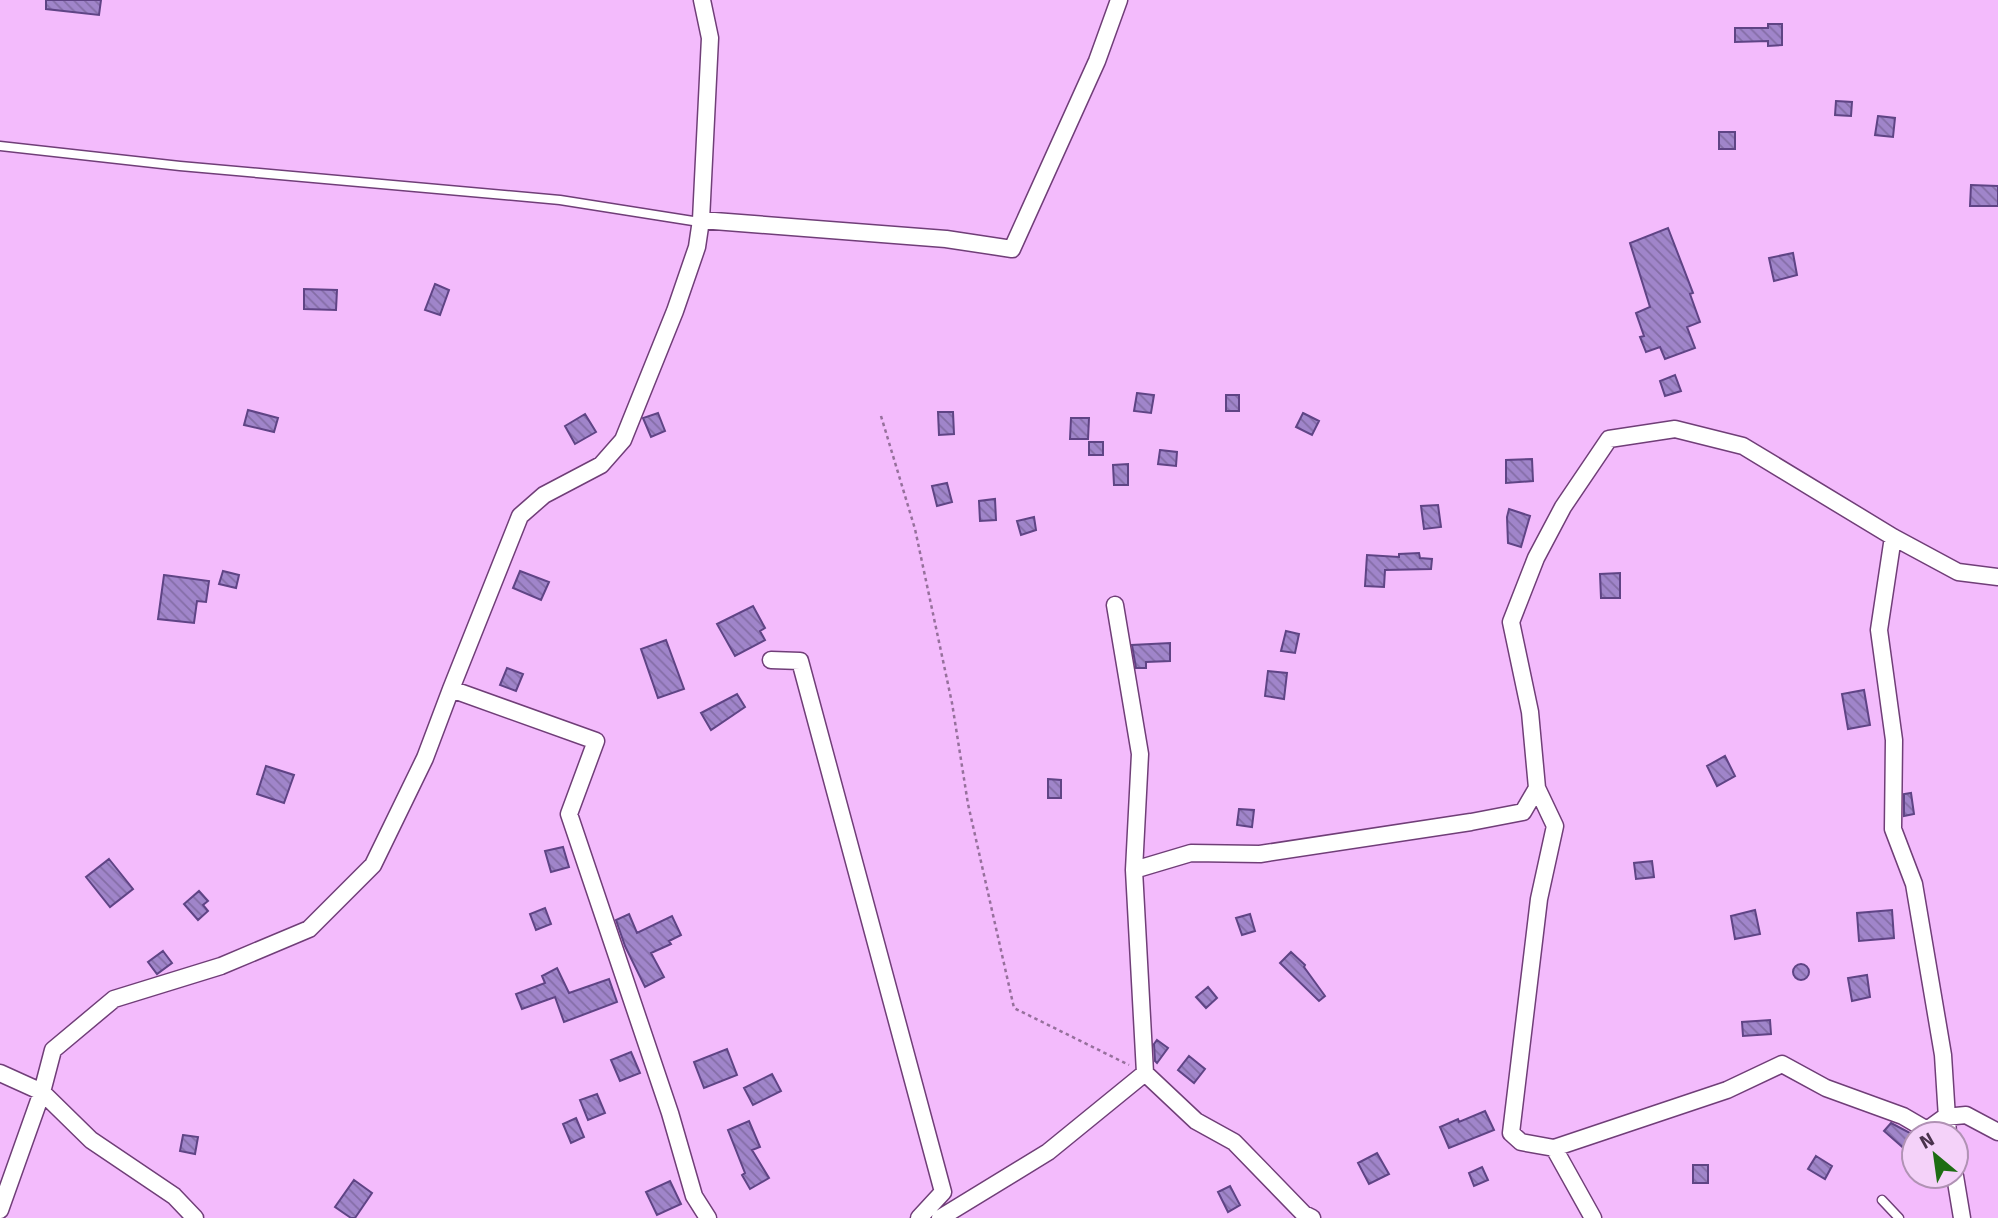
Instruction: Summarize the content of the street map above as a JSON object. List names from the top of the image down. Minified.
{"north":"top left"}
